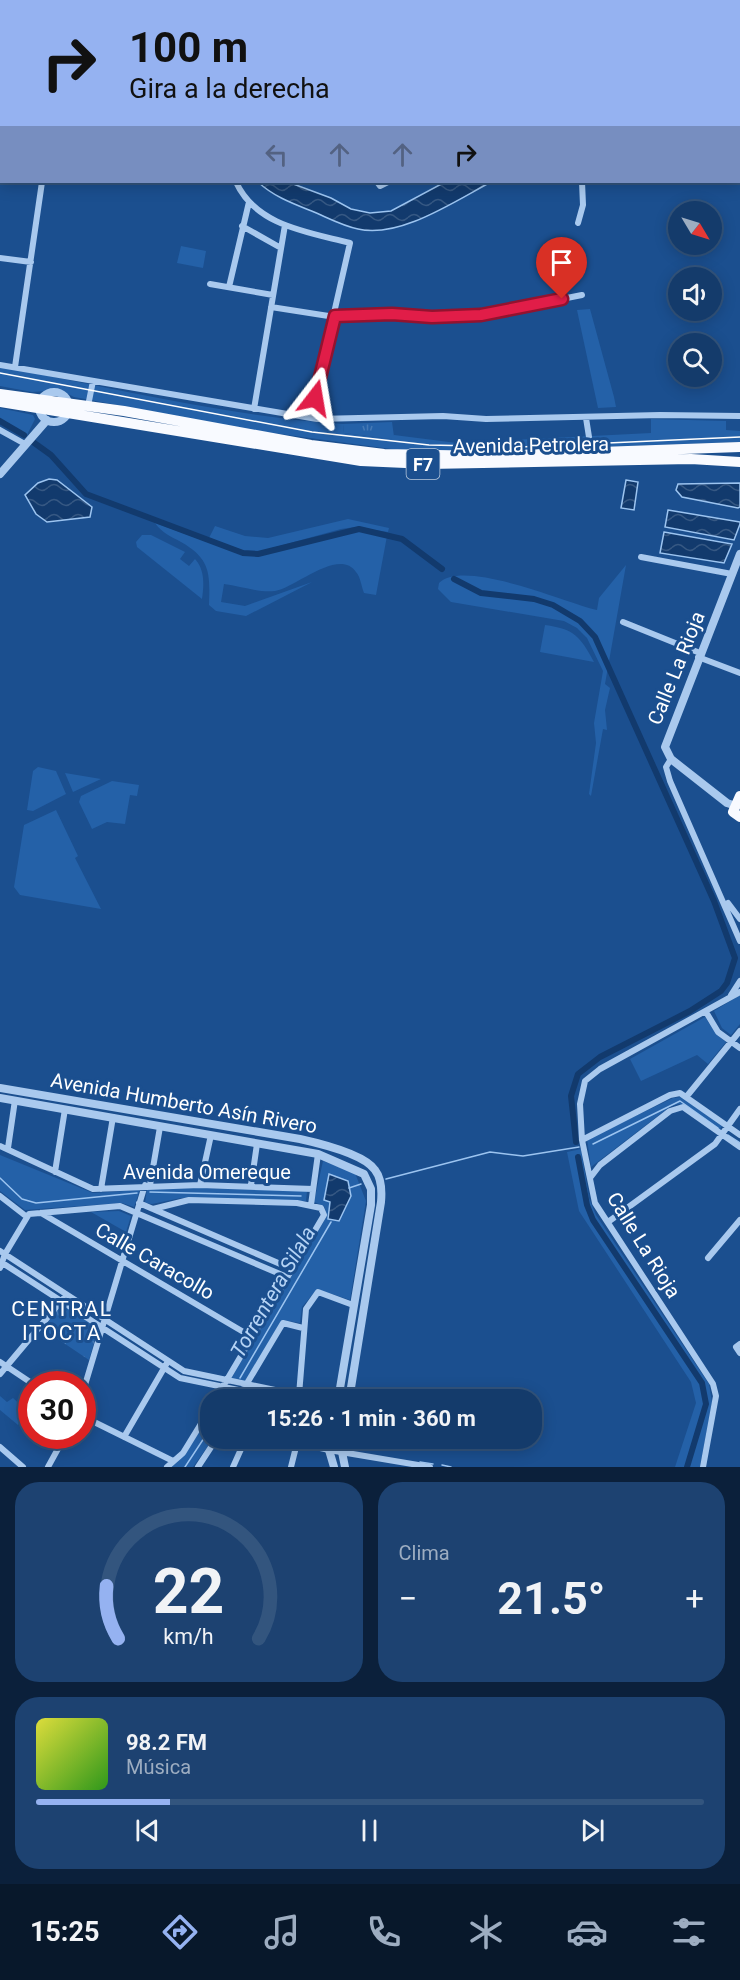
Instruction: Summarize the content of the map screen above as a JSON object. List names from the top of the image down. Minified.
{"streets":{"highway":["Avenida Petrolera","F7"],"street":["Calle La Rioja","Avenida Humberto Asín Rivero","Avenida Omereque","Calle Caracollo"]},"crossings":[["Avenida Petrolera","F7"],["Avenida Omereque","Calle Caracollo"]],"districts":["CENTRAL ITOCTA"],"water":["Torrentera Silala"],"north":"bottom right","page":{"turn":["100 m","Gira a la derecha"],"limit":"30","trip":"15:26 · 1 min · 360 m","tile":"Clima","heat":["−","21.5°","+"],"song":["98.2 FM","Música"],"tabs":"15:25","gauge":["22","km/h"]}}
